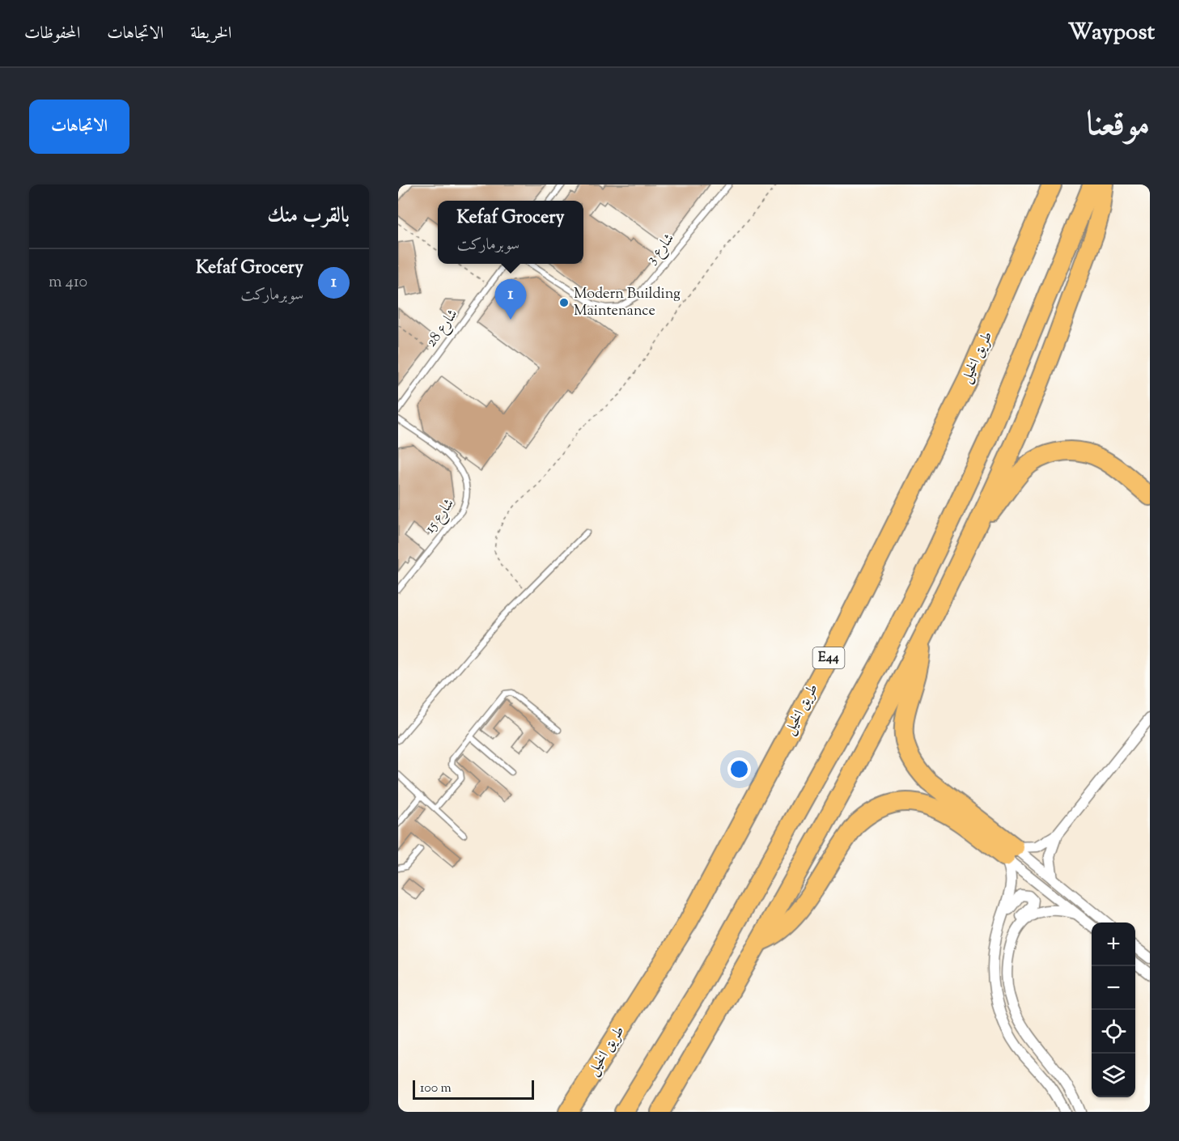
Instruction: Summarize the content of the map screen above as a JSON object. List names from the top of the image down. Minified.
{"streets":{"highway":["طريق الخيل","E44"],"lane":["شارع 3","شارع 28","شارع 15"]},"places":["Modern Building Maintenance"],"scale_bar":"100 m","page":{"header":"Waypost","nav":["الخريطة","الاتجاهات","المحفوظات"],"title":"موقعنا","buttons":"الاتجاهات","heading":"بالقرب منك","popup":["Kefaf Grocery","سوبرماركت"],"list":[{"mark":"1","name":"Kefaf Grocery","note":"سوبرماركت","value":"410 m"}],"pins":"1","map_buttons":["+","−"],"scale":"100 m"}}
